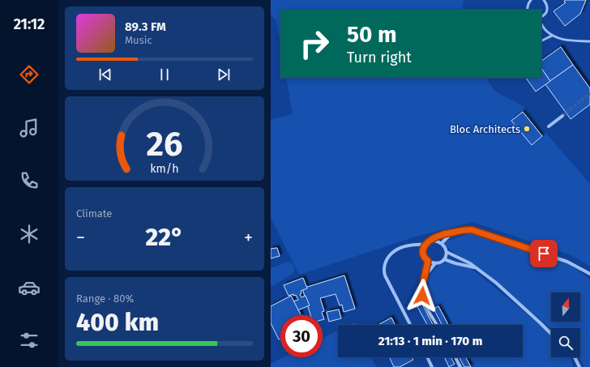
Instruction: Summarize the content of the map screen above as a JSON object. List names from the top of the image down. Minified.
{"places":["Bloc Architects"],"north":"top","page":{"tabs":"21:12","turn":["50 m","Turn right"],"song":["89.3 FM","Music"],"tile":["Climate",["Range · 80%","400 km"]],"heat":["−","22°","+"],"limit":"30","trip":"21:13 · 1 min · 170 m","gauge":["26","km/h"]}}
